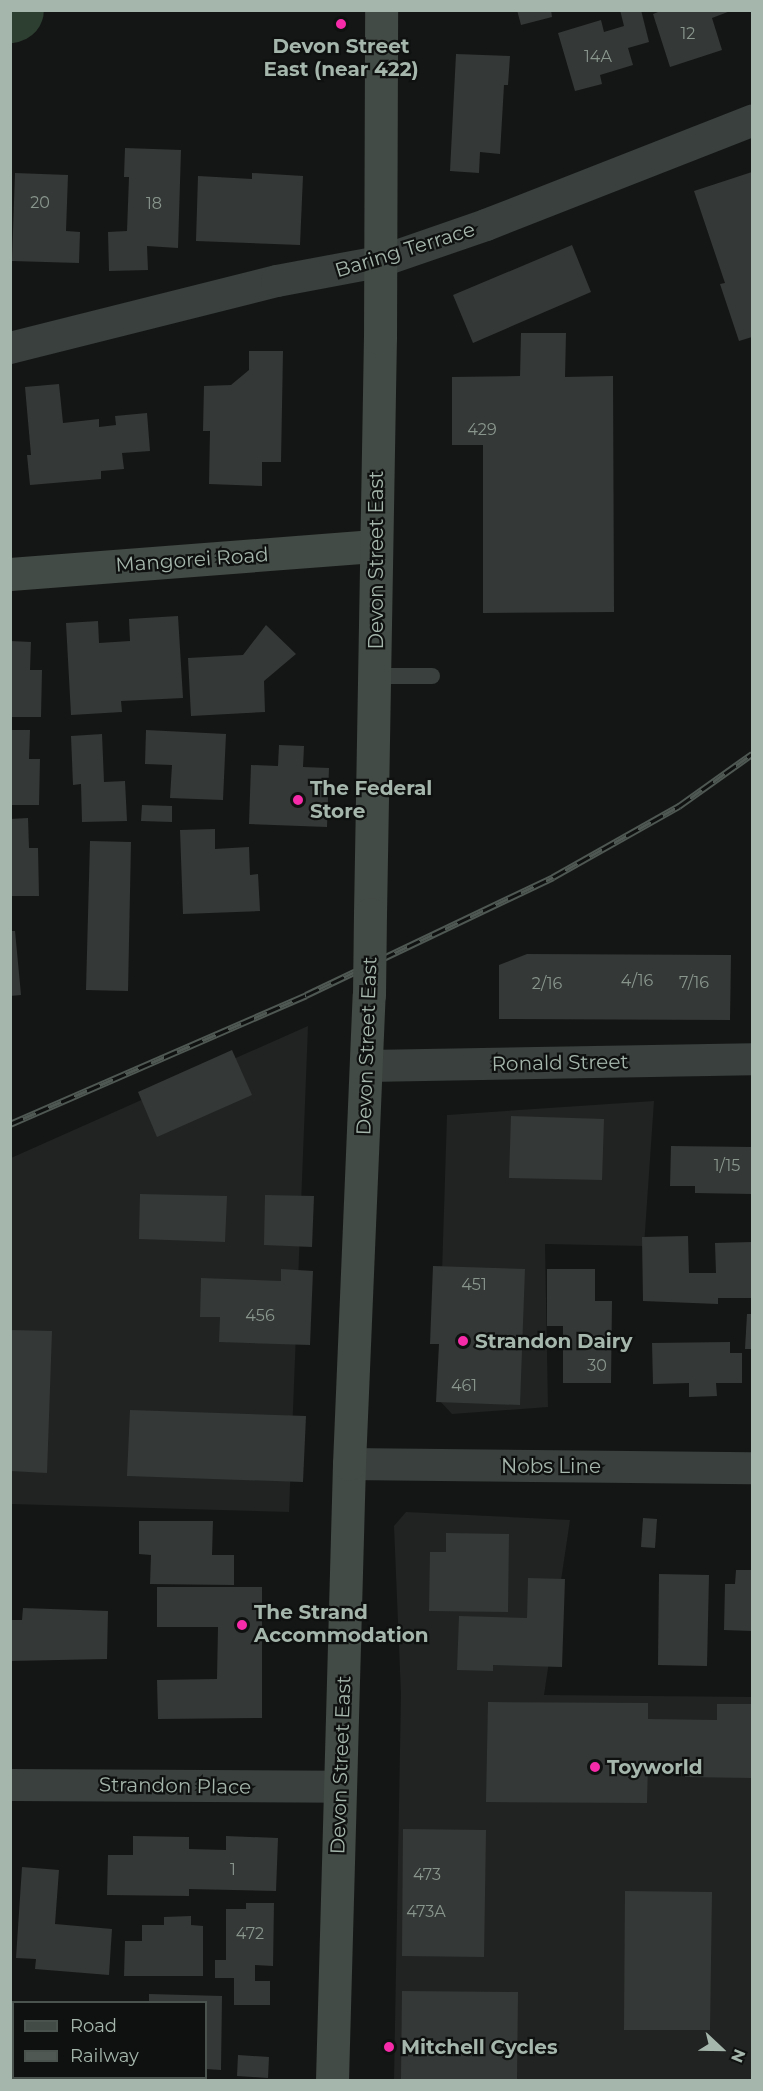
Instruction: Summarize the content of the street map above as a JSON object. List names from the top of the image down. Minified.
{"streets":{"main road":["Mangorei Road","Devon Street East"],"street":["Baring Terrace","Ronald Street","Nobs Line","Strandon Place"]},"crossings":[["Baring Terrace","Devon Street East"],["Mangorei Road","Devon Street East"],["Devon Street East","Ronald Street"],["Devon Street East","Nobs Line"],["Devon Street East","Strandon Place"]],"places":["Devon Street East (near 422)","The Federal Store","Strandon Dairy","The Strand Accommodation","Toyworld","Mitchell Cycles"],"house_numbers":["12","14A","20","18","429","4/16","7/16","2/16","1/15","451","456","30","461","1","473","473A","472"],"legend":["Road","Railway"],"north":"right"}
